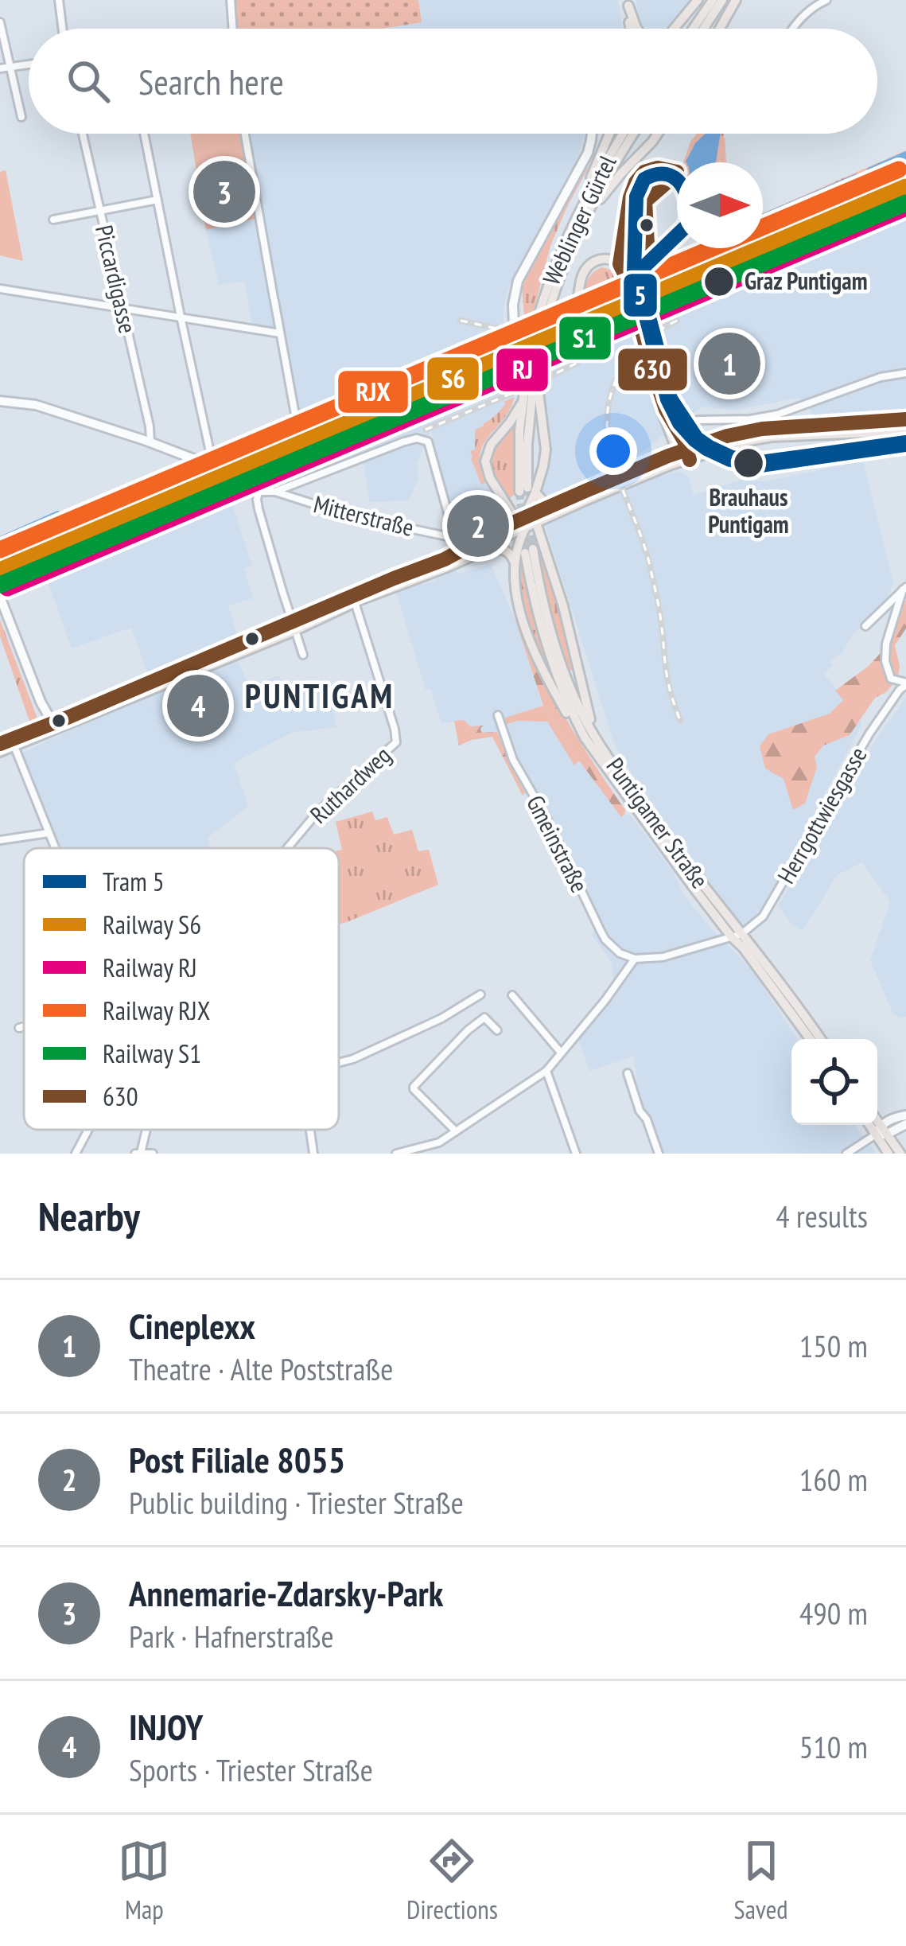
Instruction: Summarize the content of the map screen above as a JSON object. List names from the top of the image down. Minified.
{"streets":{"main road":["Weblinger Gürtel","Puntigamer Straße"],"street":["Piccardigasse","Mitterstraße","Ruthardweg","Herrgottwiesgasse","Gmeinstraße"]},"crossings":[["Herrgottwiesgasse","Puntigamer Straße"]],"districts":["PUNTIGAM"],"places":["Graz Puntigam","Brauhaus Puntigam"],"lines":["transit line 630","rail line RJX","tram line 5","rail line S6","rail line S1","rail line RJ"],"legend":["Tram 5","Railway S6","Railway RJ","Railway RJX","Railway S1","630"],"north":"right","page":{"search":"Search here","pins":["3","1","2","4"],"heading":["Nearby","4 results"],"list":[{"mark":"1","name":"Cineplexx","note":"Theatre · Alte Poststraße","value":"150 m"},{"mark":"2","name":"Post Filiale 8055","note":"Public building · Triester Straße","value":"160 m"},{"mark":"3","name":"Annemarie-Zdarsky-Park","note":"Park · Hafnerstraße","value":"490 m"},{"mark":"4","name":"INJOY","note":"Sports · Triester Straße","value":"510 m"}],"nav":["Map","Directions","Saved"]}}
